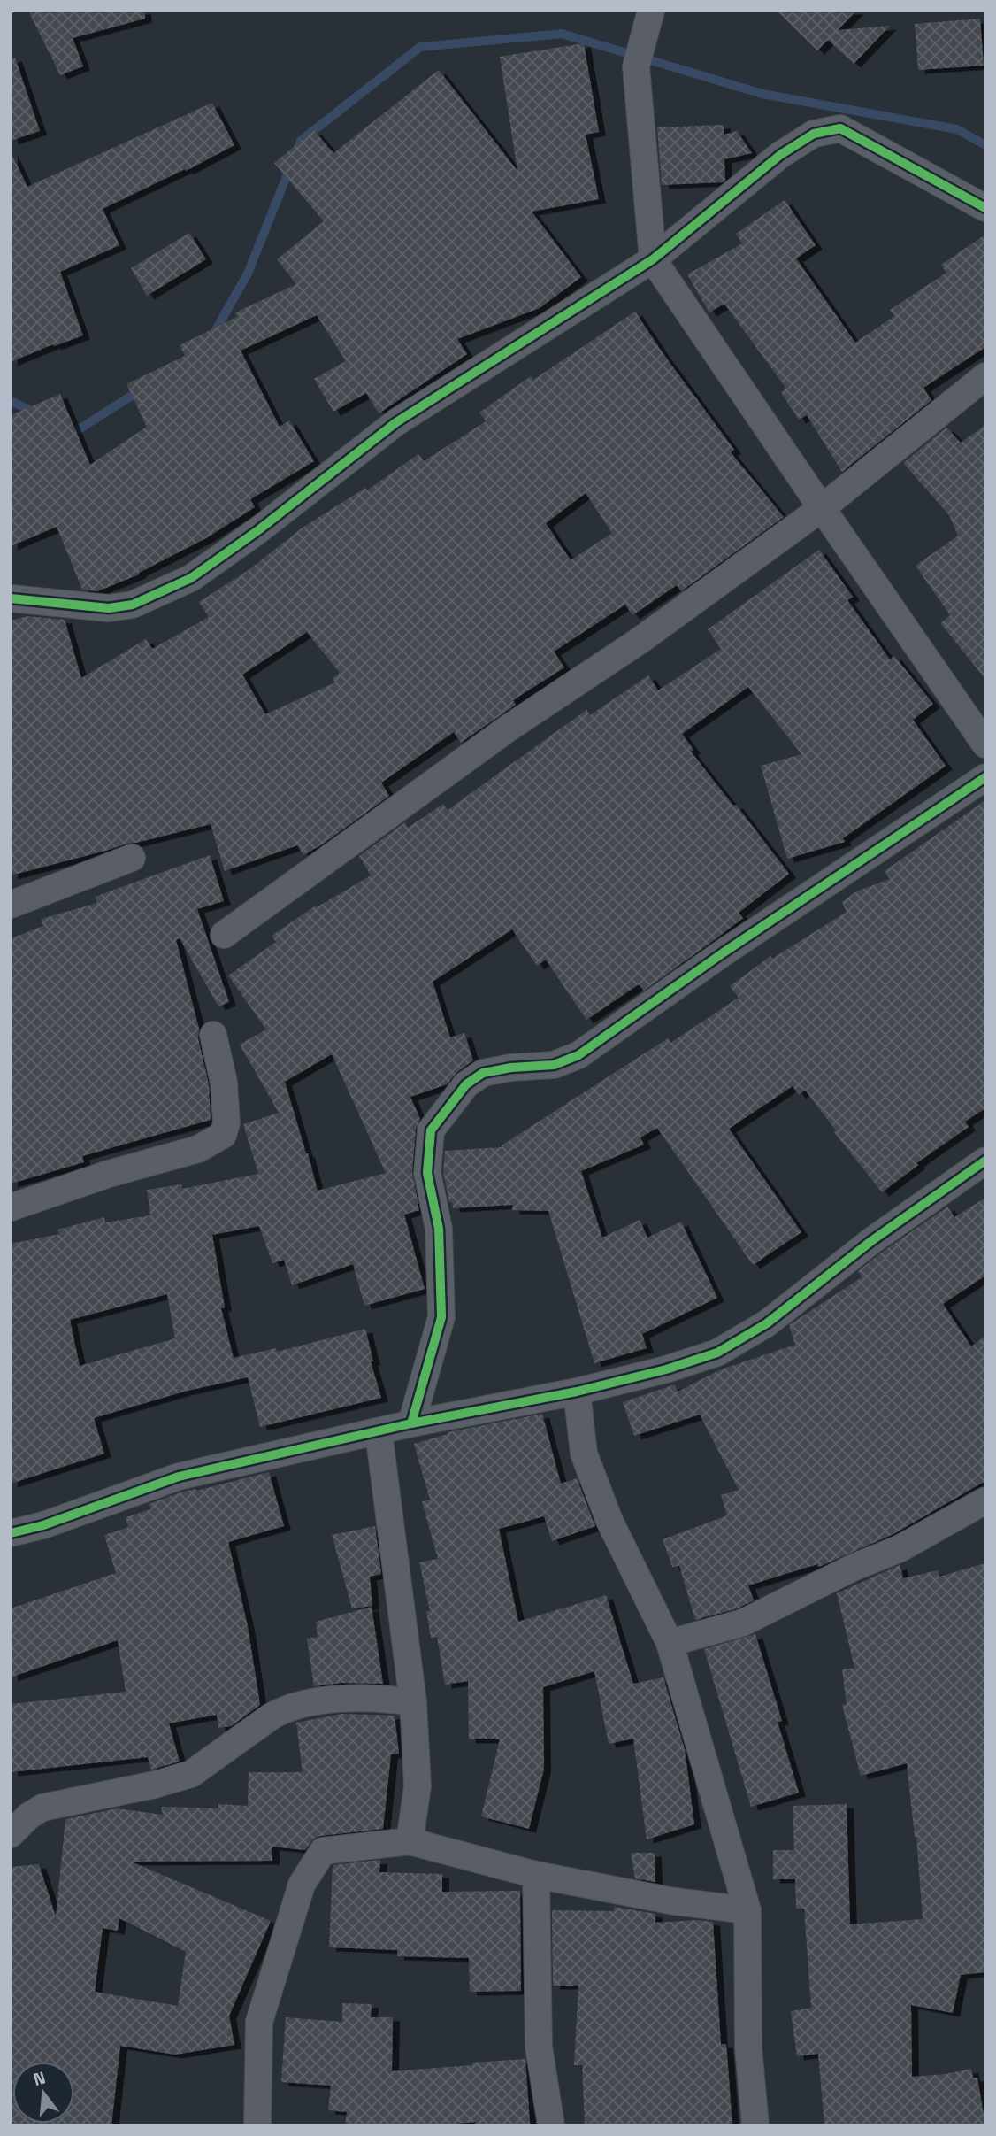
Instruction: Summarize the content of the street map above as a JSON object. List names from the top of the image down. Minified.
{"north":"top"}
